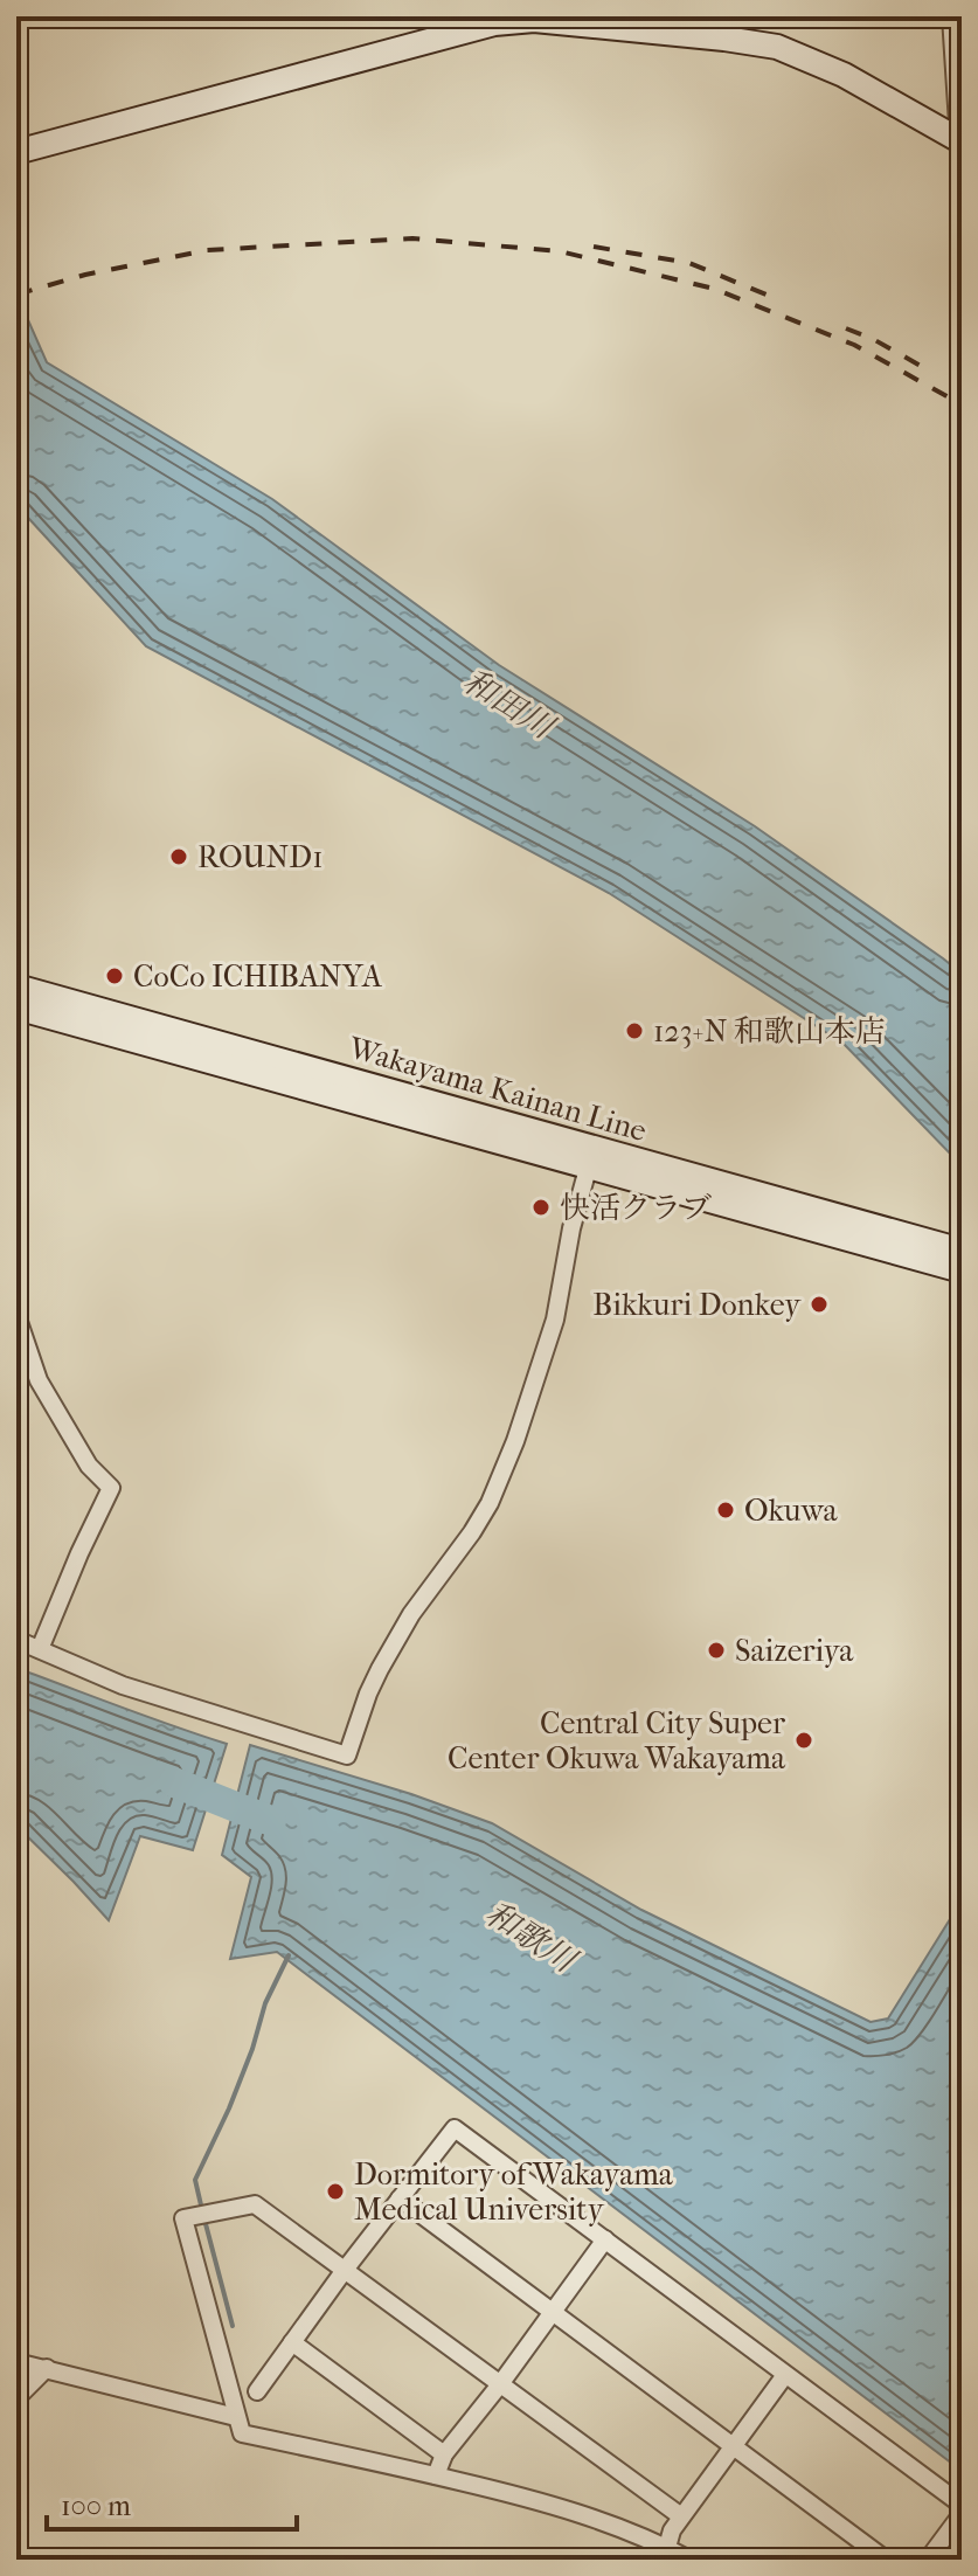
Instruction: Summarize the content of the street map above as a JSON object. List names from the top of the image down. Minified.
{"streets":{"main road":["Wakayama Kainan Line"]},"water":["和田川","和歌川"],"places":["ROUND1","CoCo ICHIBANYA","123+N 和歌山本店","快活クラブ","Bikkuri Donkey","Okuwa","Saizeriya","Central City Super Center Okuwa Wakayama","Dormitory of Wakayama Medical University"],"scale_bar":"100 m"}
